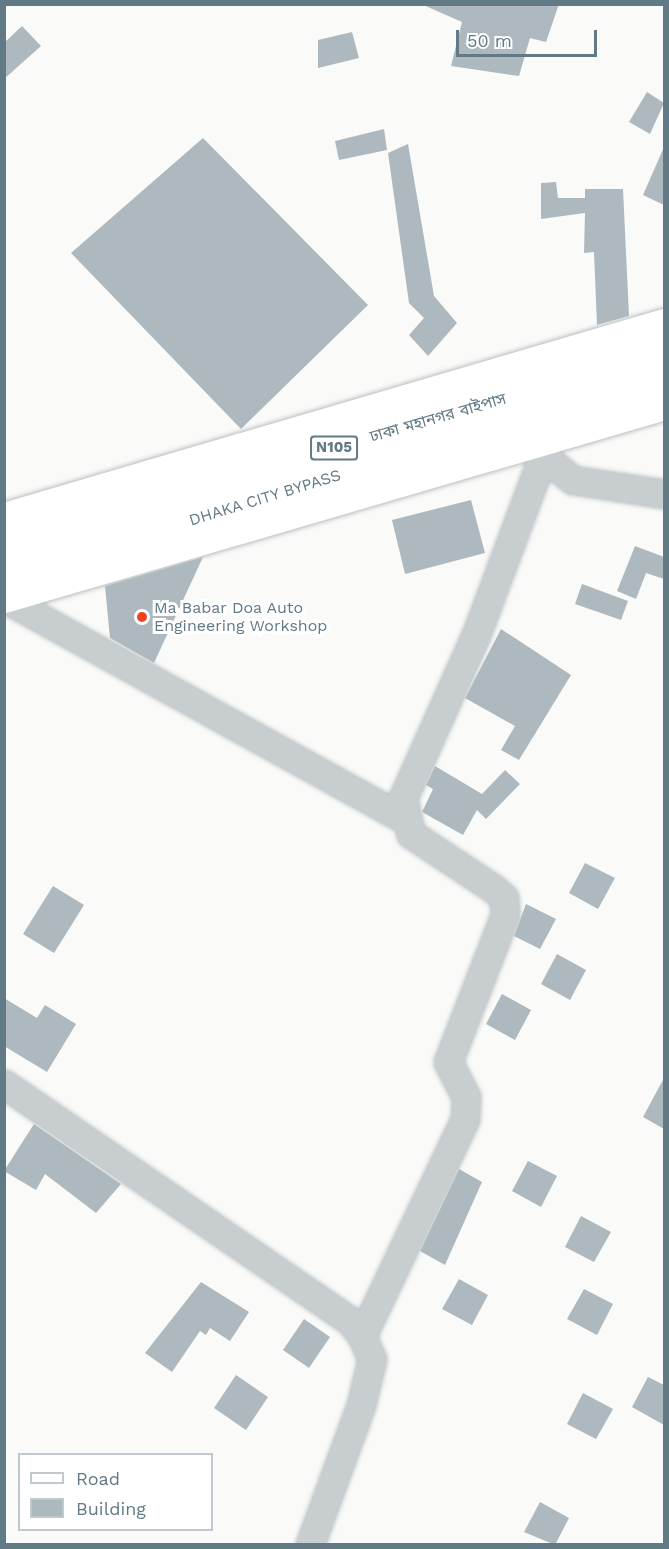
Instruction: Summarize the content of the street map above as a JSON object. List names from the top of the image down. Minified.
{"streets":{"main road":["ঢাকা মহানগর বাইপাস","N105","DHAKA CITY BYPASS"]},"places":["Ma Babar Doa Auto Engineering Workshop"],"legend":["Road","Building"],"scale_bar":"50 m"}
